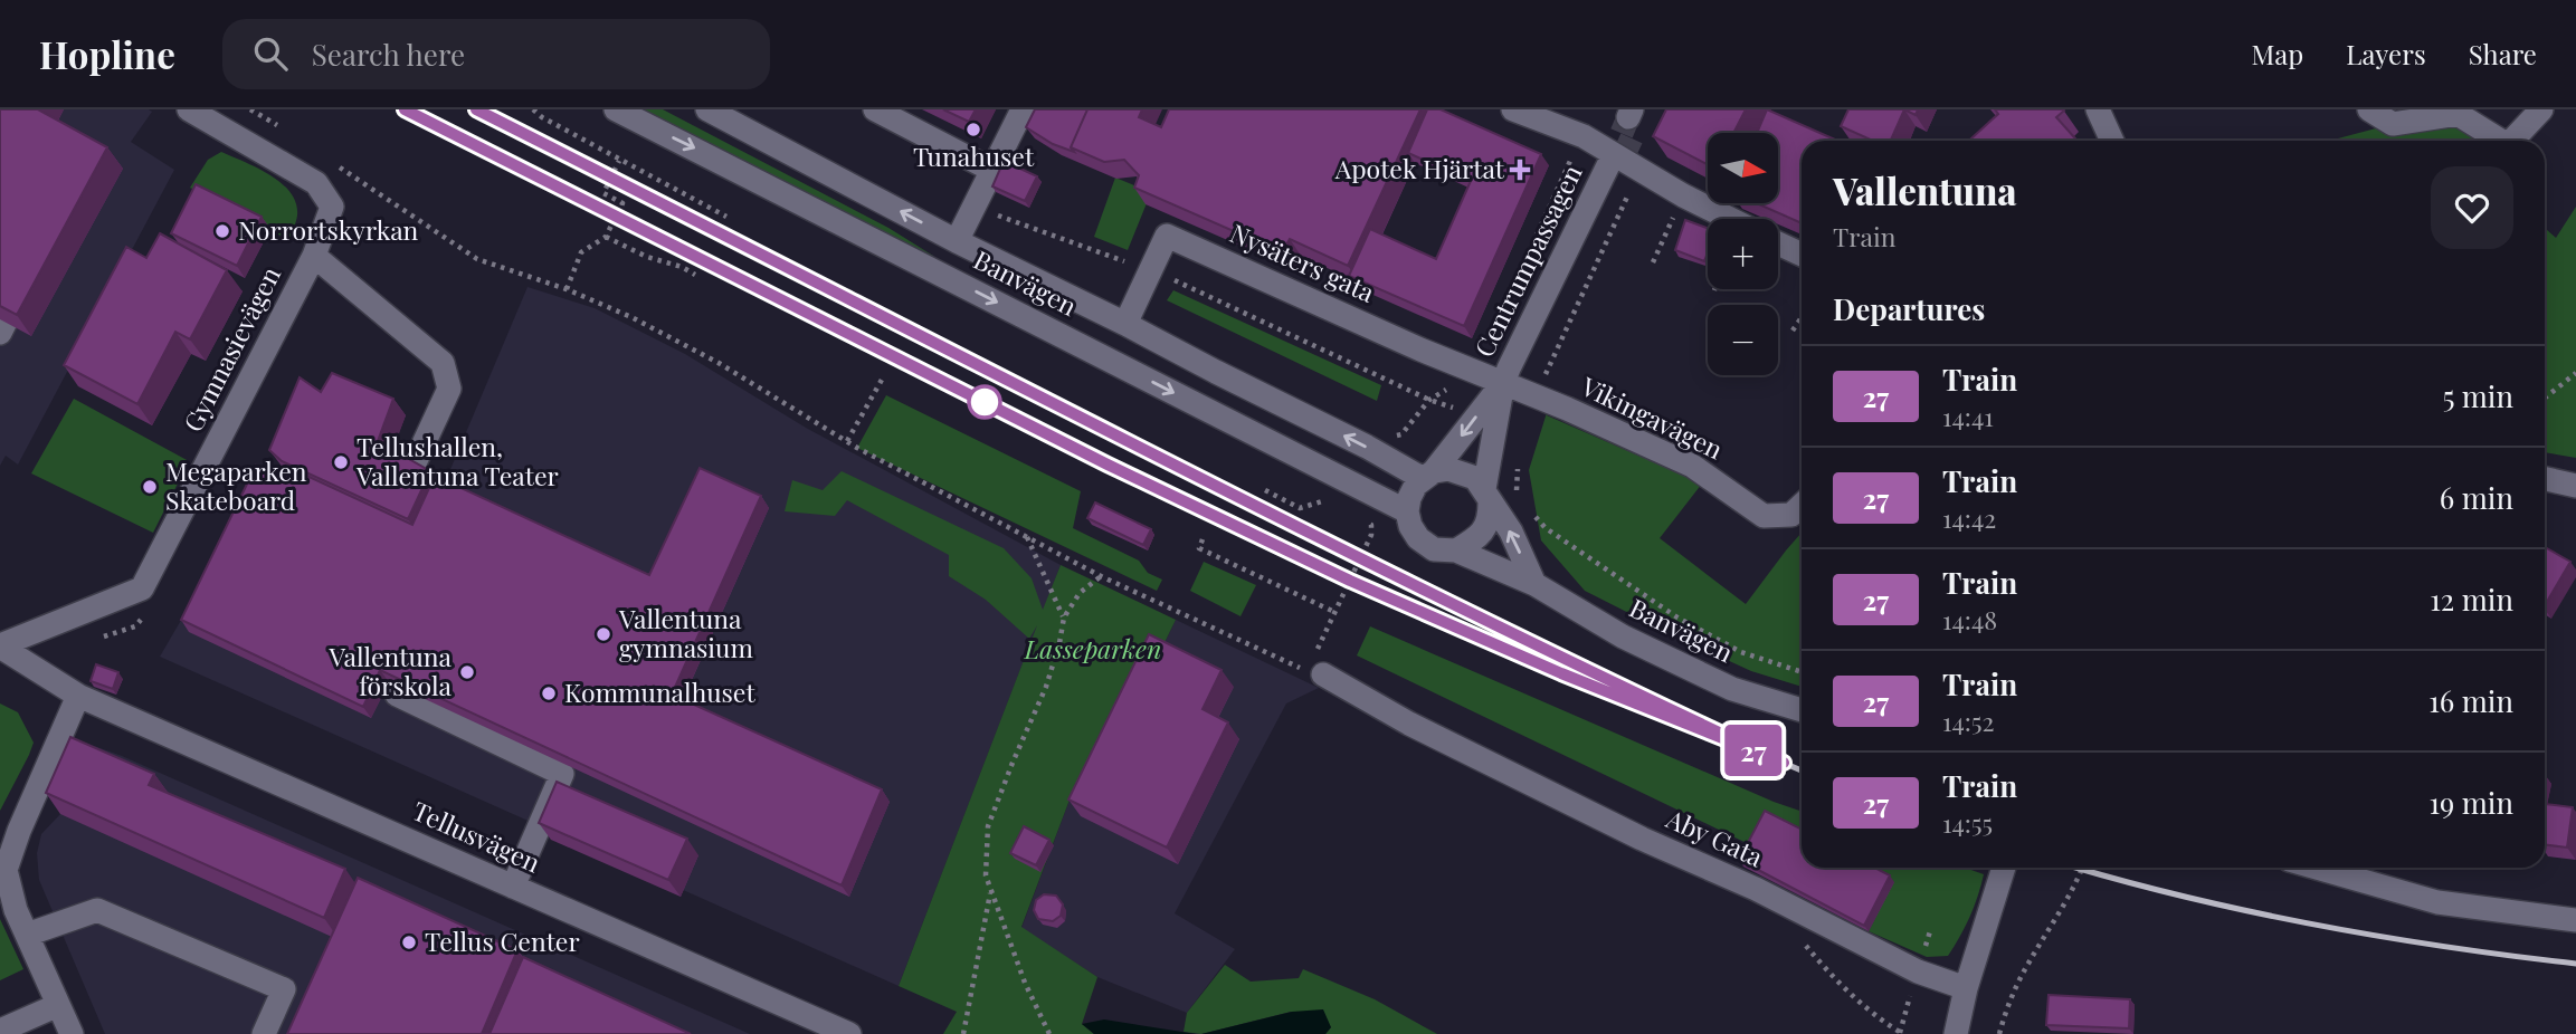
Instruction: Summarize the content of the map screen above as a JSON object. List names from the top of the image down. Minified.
{"streets":{"street":["Centrumpassagen","Nysäters gata","Banvägen","Gymnasievägen","Vikingavägen","Tellusvägen","Aby Gata"]},"crossings":[["Centrumpassagen","Nysäters gata"],["Centrumpassagen","Banvägen"],["Centrumpassagen","Vikingavägen"],["Nysäters gata","Banvägen"],["Nysäters gata","Vikingavägen"],["Gymnasievägen","Tellusvägen"]],"parks":["Lasseparken"],"places":{"other":["Tunahuset","Norrortskyrkan","Tellushallen, Vallentuna Teater","Megaparken Skateboard","Vallentuna gymnasium","Vallentuna förskola","Kommunalhuset","Tellus Center"],"health":["Apotek Hjärtat"]},"north":"right","page":{"header":"Hopline","search":"Search here","nav":["Map","Layers","Share"],"on_map":"27","map_buttons":["+","−"],"heading":[["Vallentuna","Train"],"Departures"],"list":[{"mark":"27","name":"Train","note":"14:41","value":"5 min"},{"mark":"27","name":"Train","note":"14:42","value":"6 min"},{"mark":"27","name":"Train","note":"14:48","value":"12 min"},{"mark":"27","name":"Train","note":"14:52","value":"16 min"},{"mark":"27","name":"Train","note":"14:55","value":"19 min"}]}}
